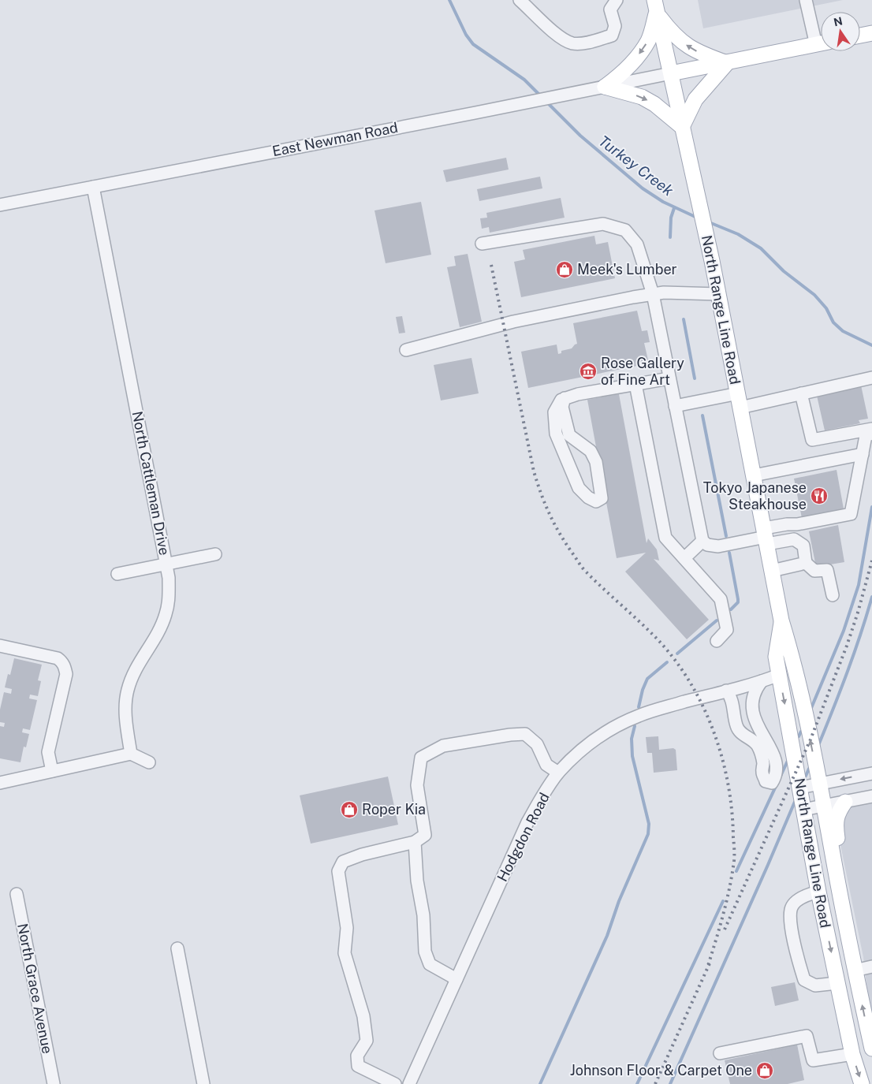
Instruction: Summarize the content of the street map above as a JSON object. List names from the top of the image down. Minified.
{"streets":{"main road":["North Range Line Road"],"street":["East Newman Road","North Cattleman Drive","Hodgdon Road","North Grace Avenue"]},"crossings":[["East Newman Road","North Range Line Road"],["East Newman Road","North Cattleman Drive"],["North Range Line Road","Hodgdon Road"]],"water":["Turkey Creek"],"places":{"shop":["Meek's Lumber","Roper Kia","Johnson Floor & Carpet One"],"museum":["Rose Gallery of Fine Art"],"restaurant":["Tokyo Japanese Steakhouse"]},"north":"top"}
